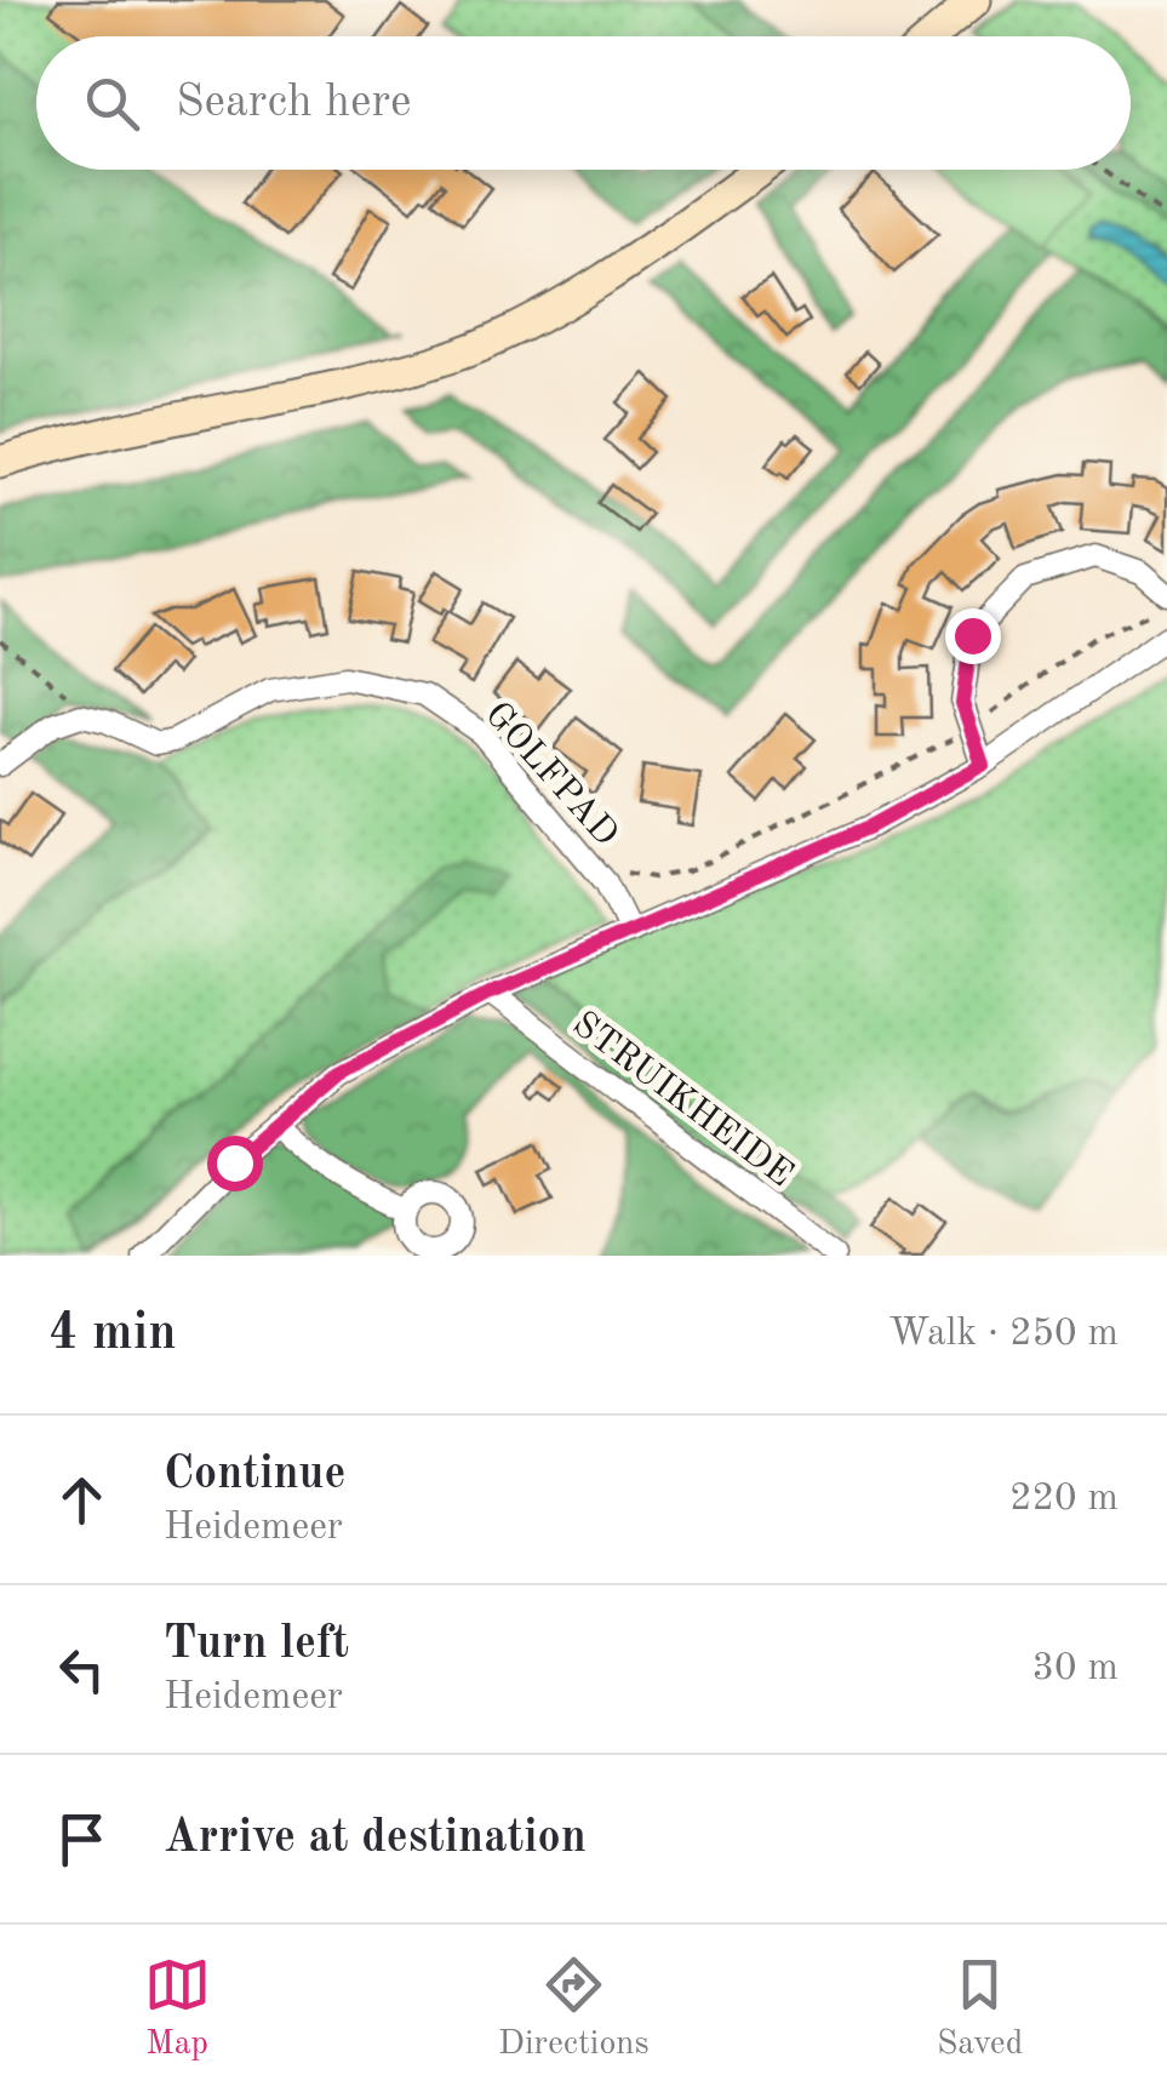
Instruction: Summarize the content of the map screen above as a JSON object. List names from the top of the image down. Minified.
{"streets":{"street":["GOLFPAD","STRUIKHEIDE"]},"page":{"search":"Search here","heading":["4 min","Walk · 250 m"],"list":[["Continue","Heidemeer","220 m"],["Turn left","Heidemeer","30 m"],"Arrive at destination"],"nav":["Map","Directions","Saved"]}}
